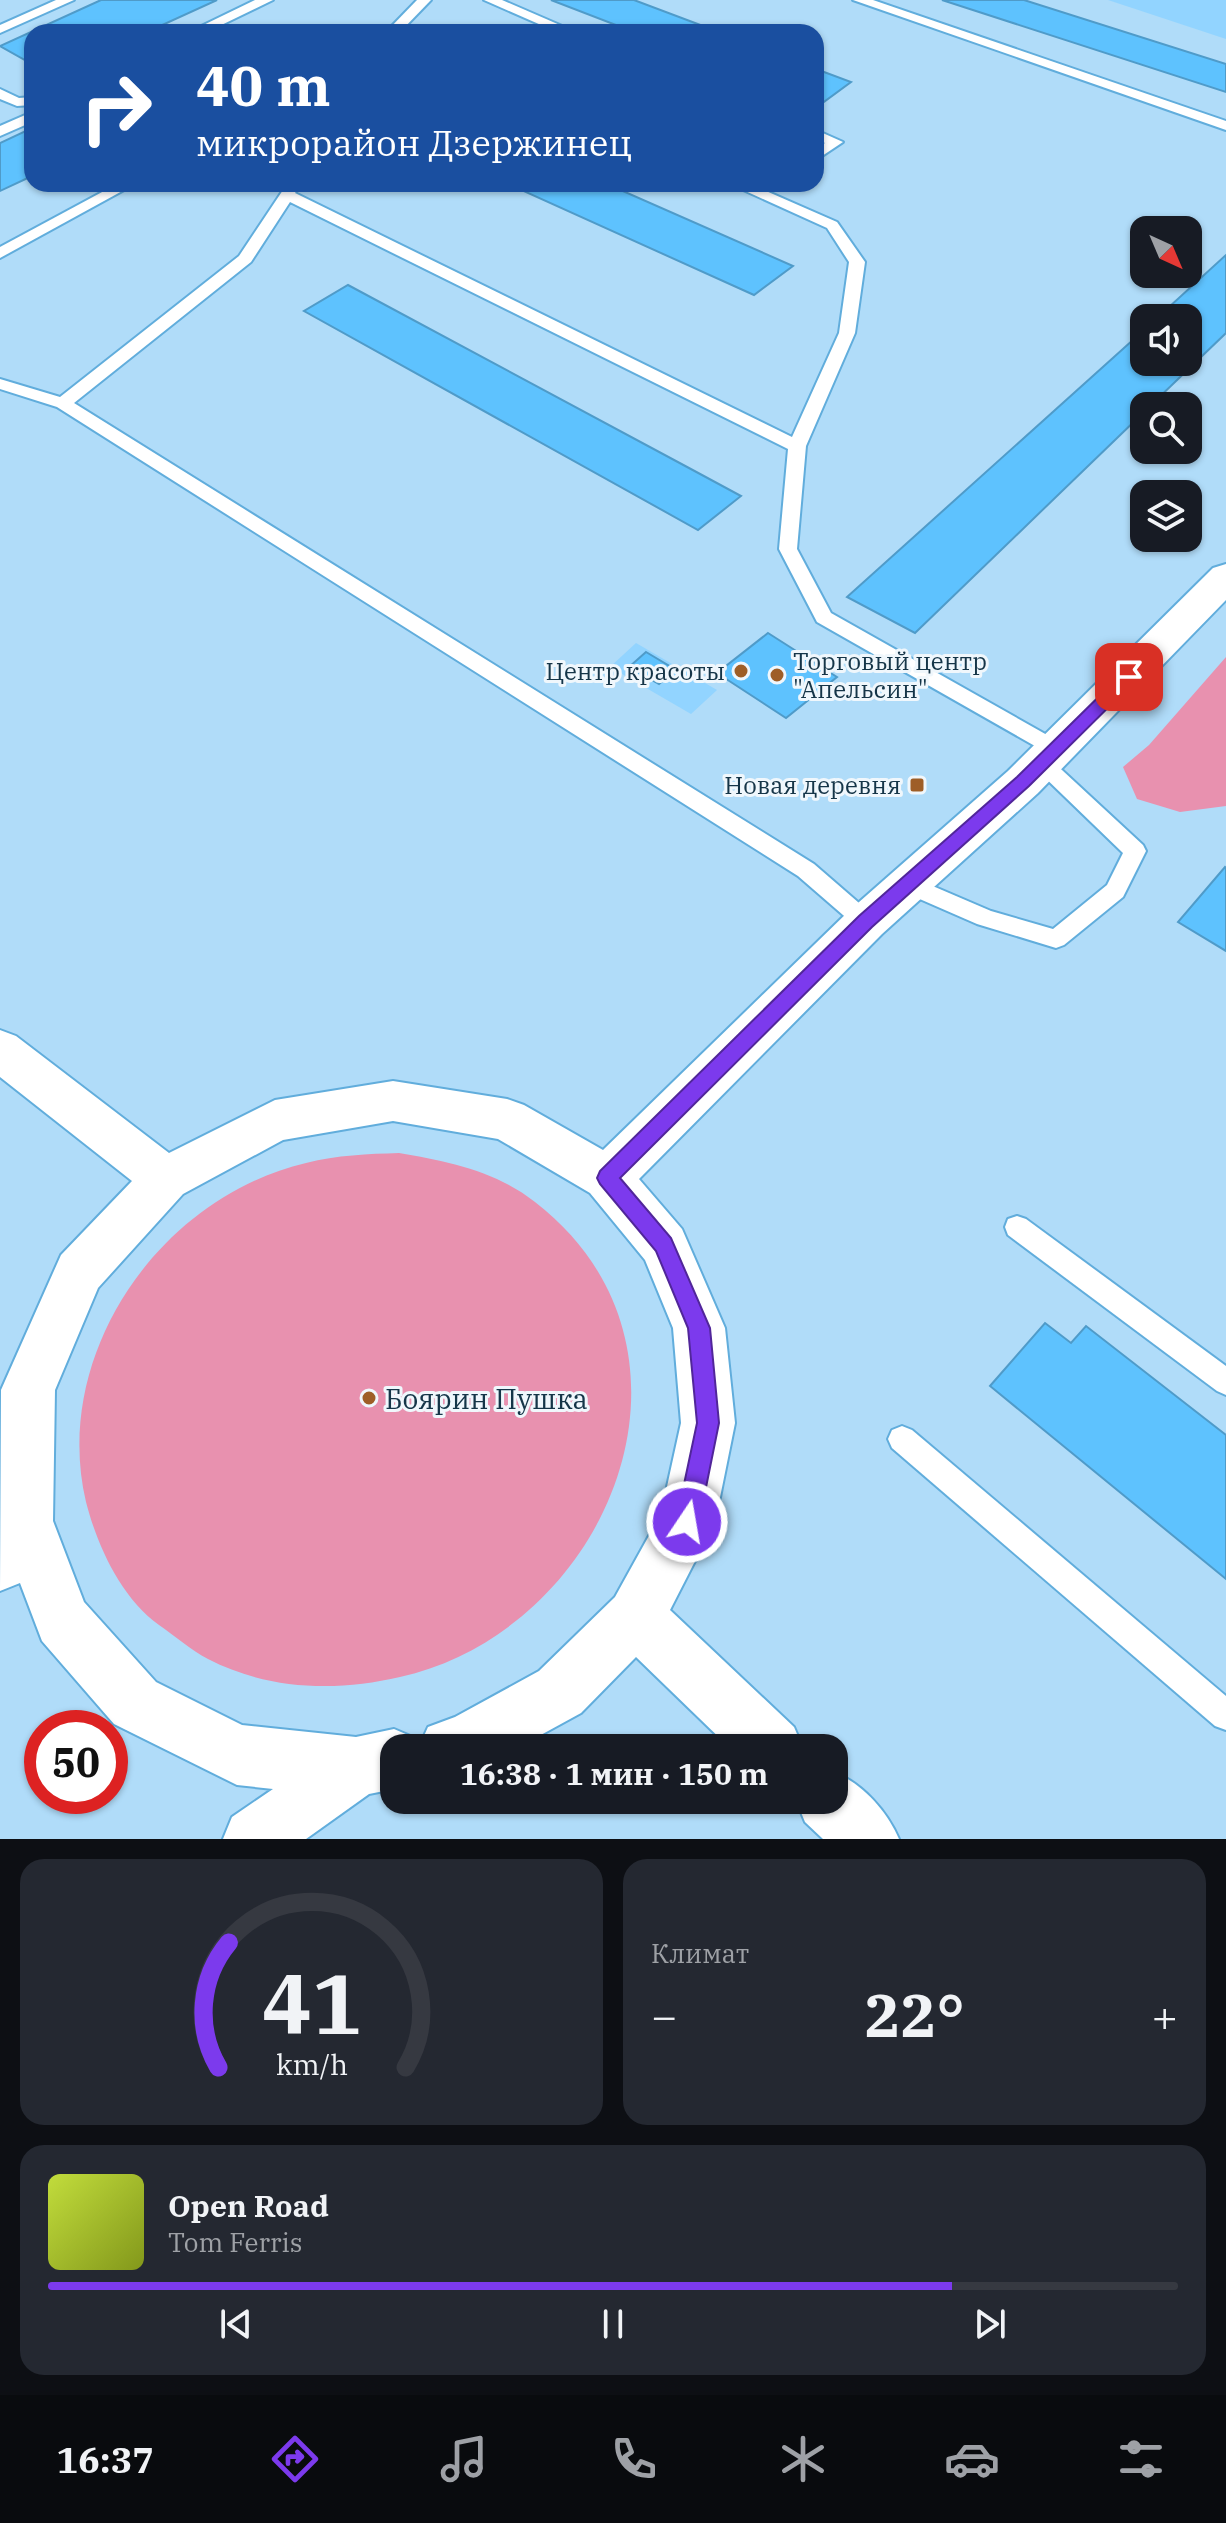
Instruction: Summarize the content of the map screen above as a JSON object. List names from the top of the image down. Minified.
{"places":{"other":["Центр красоты","Торговый центр \"Апельсин\"","Боярин Пушка"],"transit":["Новая деревня"]},"north":"bottom right","page":{"turn":["40 m","микрорайон Дзержинец"],"limit":"50","trip":"16:38 · 1 мин · 150 m","tile":"Климат","heat":["−","22°","+"],"song":["Open Road","Tom Ferris"],"tabs":"16:37","gauge":["41","km/h"]}}
